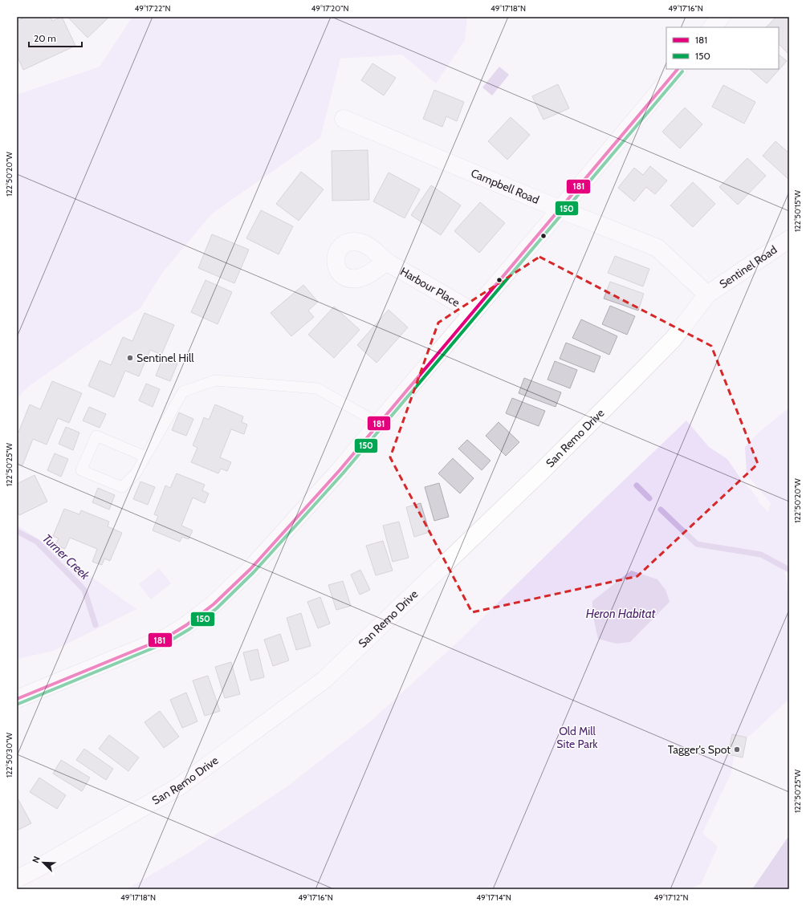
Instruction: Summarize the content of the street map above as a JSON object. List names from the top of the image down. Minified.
{"streets":{"street":["Campbell Road","Sentinel Road","Harbour Place","San Remo Drive"]},"crossings":[["Campbell Road","Sentinel Road"],["Campbell Road","San Remo Drive"],["Sentinel Road","San Remo Drive"]],"water":["Turner Creek","Heron Habitat"],"parks":["Old Mill Site Park"],"places":["Sentinel Hill","Tagger's Spot"],"lines":["transit line 181","transit line 150"],"legend":["181","150"],"scale_bar":"20 m","north":"top left","coordinates":["49°17'22\"N","49°17'20\"N","49°17'18\"N","49°17'16\"N","122°50'20\"W","122°50'15\"W","122°50'25\"W","122°50'30\"W","49°17'14\"N","49°17'12\"N"]}
